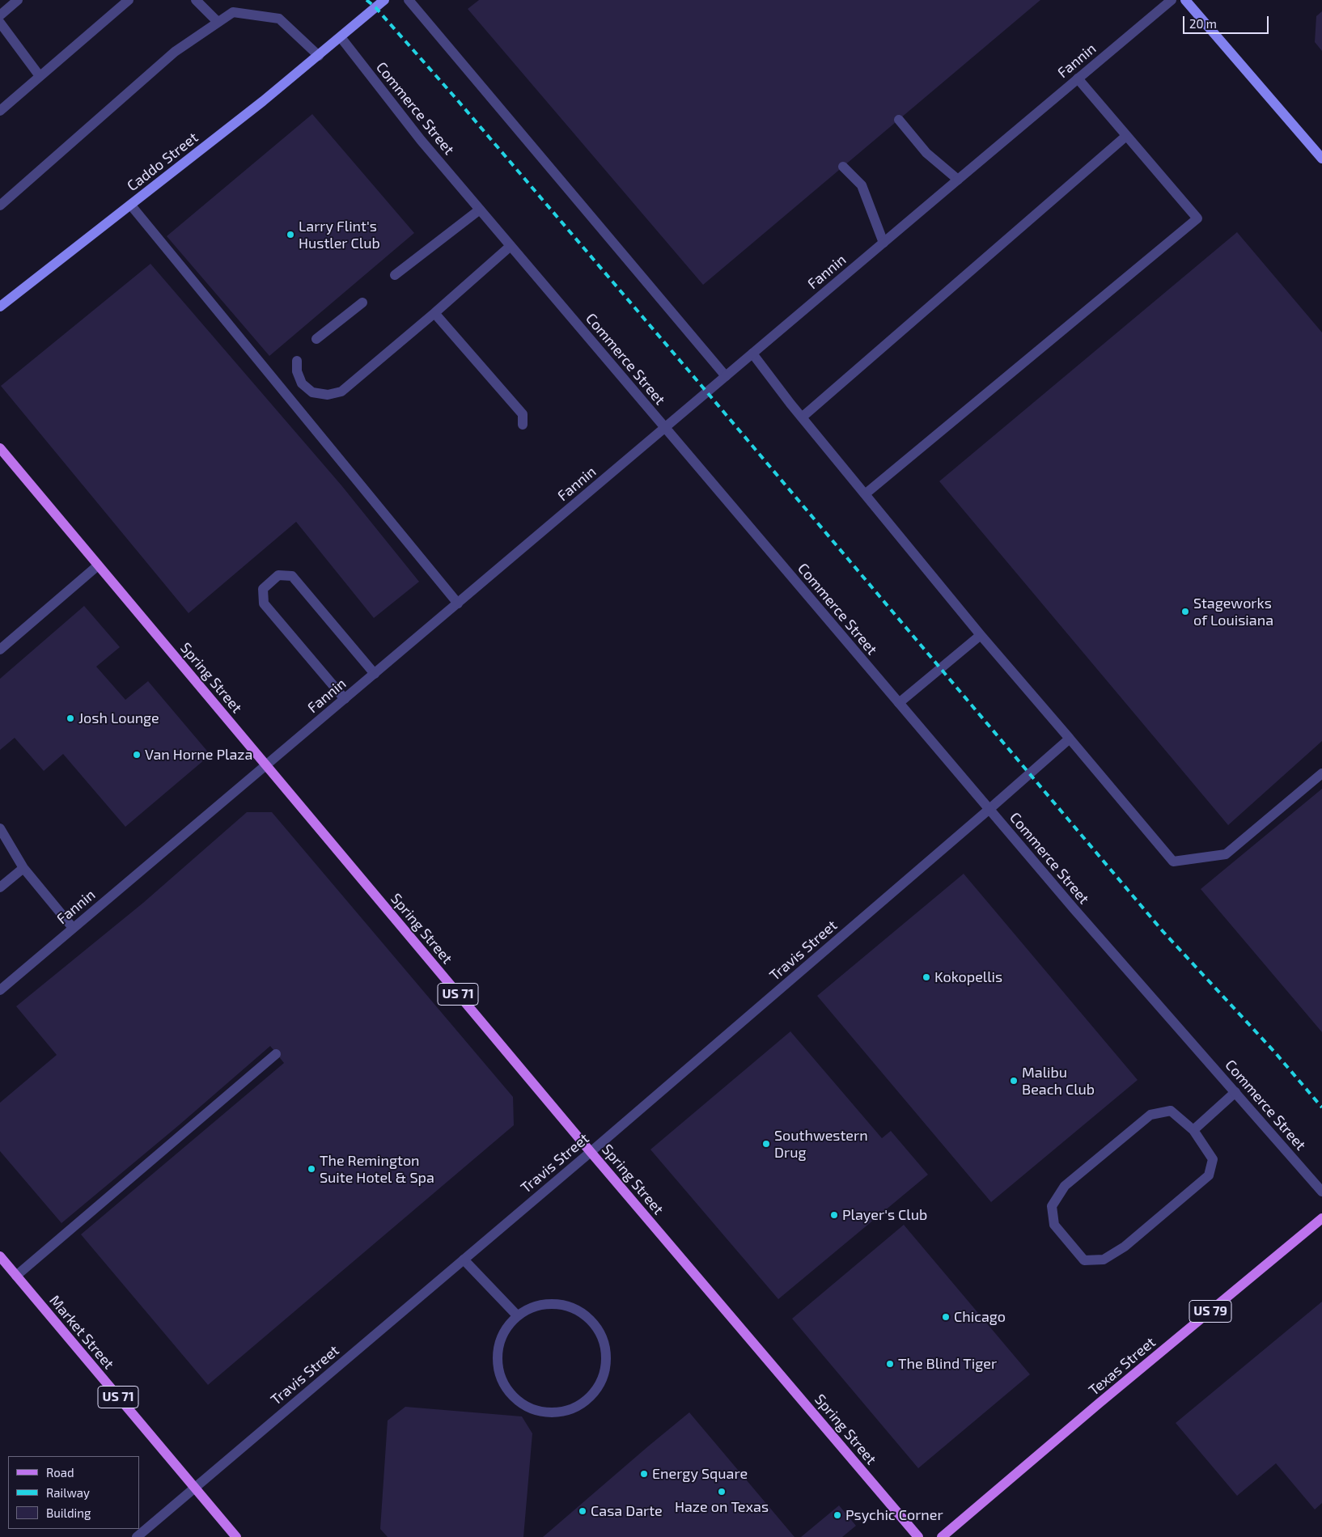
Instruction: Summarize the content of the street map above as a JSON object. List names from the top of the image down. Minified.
{"streets":{"main road":["Caddo Street","Spring Street","US 71","US 79","Market Street","Texas Street"],"street":["Fannin","Commerce Street","Travis Street"]},"crossings":[["Fannin","Commerce Street"],["Fannin","Spring Street"],["Commerce Street","Caddo Street"],["Commerce Street","Travis Street"],["Spring Street","Travis Street"],["Travis Street","Market Street"]],"places":["Larry Flint's Hustler Club","Stageworks of Louisiana","Josh Lounge","Van Horne Plaza","Kokopellis","Malibu Beach Club","Southwestern Drug","The Remington Suite Hotel & Spa","Player's Club","Chicago","The Blind Tiger","Energy Square","Haze on Texas","Casa Darte","Psychic Corner"],"legend":["Road","Railway","Building"],"scale_bar":"20 m"}
